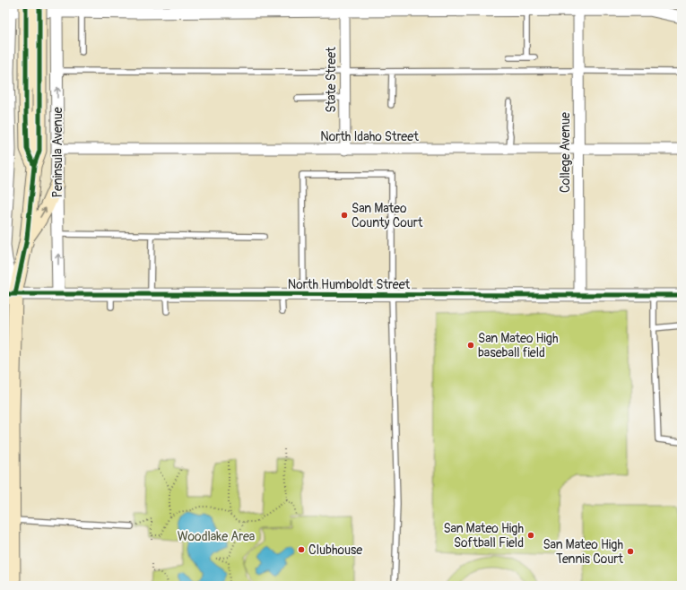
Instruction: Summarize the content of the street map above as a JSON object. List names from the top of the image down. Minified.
{"streets":{"main road":["Peninsula Avenue"],"street":["State Street","North Idaho Street","College Avenue","North Humboldt Street"]},"crossings":[["State Street","North Idaho Street"],["North Idaho Street","Peninsula Avenue"],["North Idaho Street","College Avenue"],["Peninsula Avenue","North Humboldt Street"],["College Avenue","North Humboldt Street"]],"parks":["Woodlake Area"],"places":["San Mateo County Court","San Mateo High baseball field","San Mateo High Softball Field","Clubhouse","San Mateo High Tennis Court"]}
